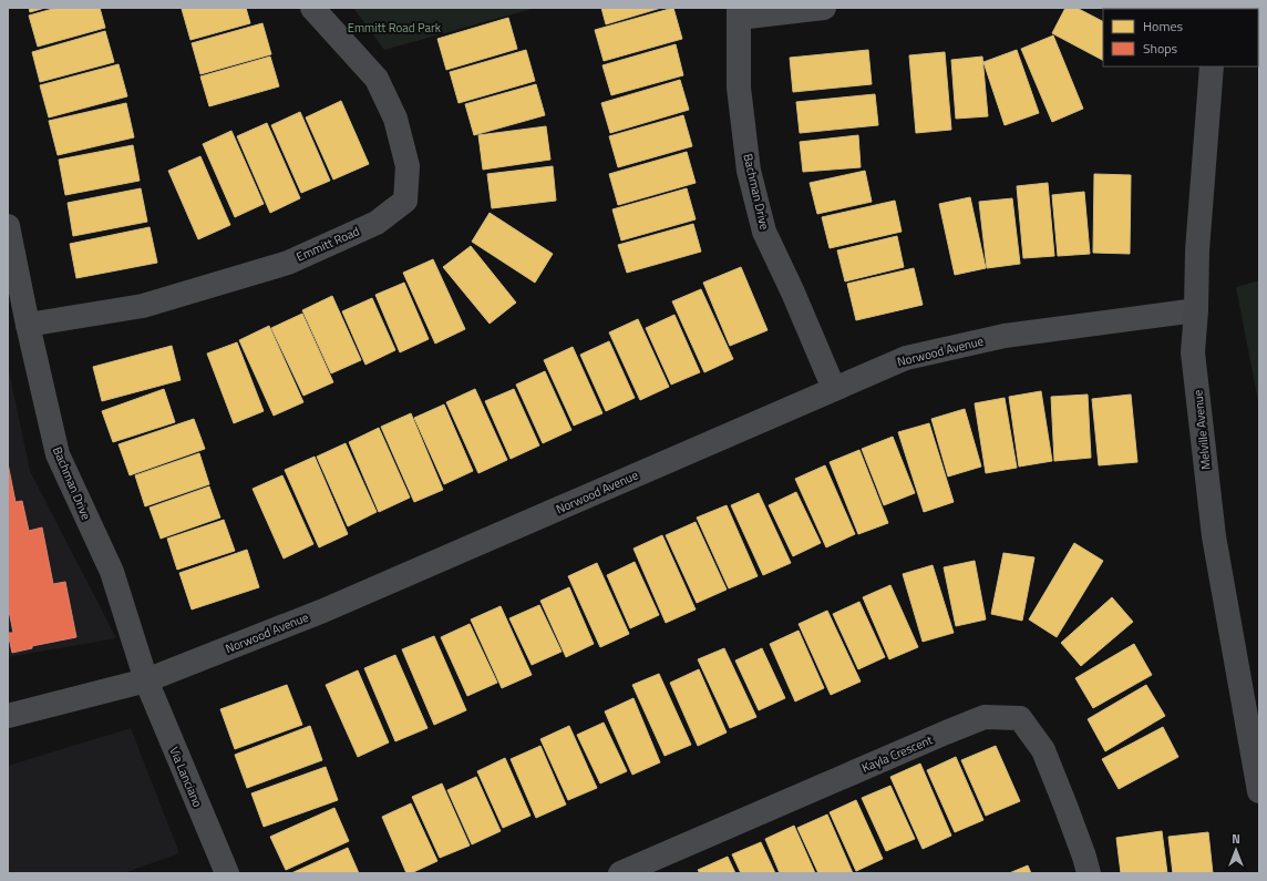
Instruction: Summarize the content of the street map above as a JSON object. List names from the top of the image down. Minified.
{"streets":{"street":["Bachman Drive","Emmitt Road","Norwood Avenue","Melville Avenue","Kayla Crescent","Via Lanciano"]},"crossings":[["Bachman Drive","Emmitt Road"],["Bachman Drive","Norwood Avenue"],["Bachman Drive","Via Lanciano"],["Norwood Avenue","Melville Avenue"],["Norwood Avenue","Via Lanciano"]],"parks":["Emmitt Road Park"],"legend":["Homes","Shops"],"north":"top"}
